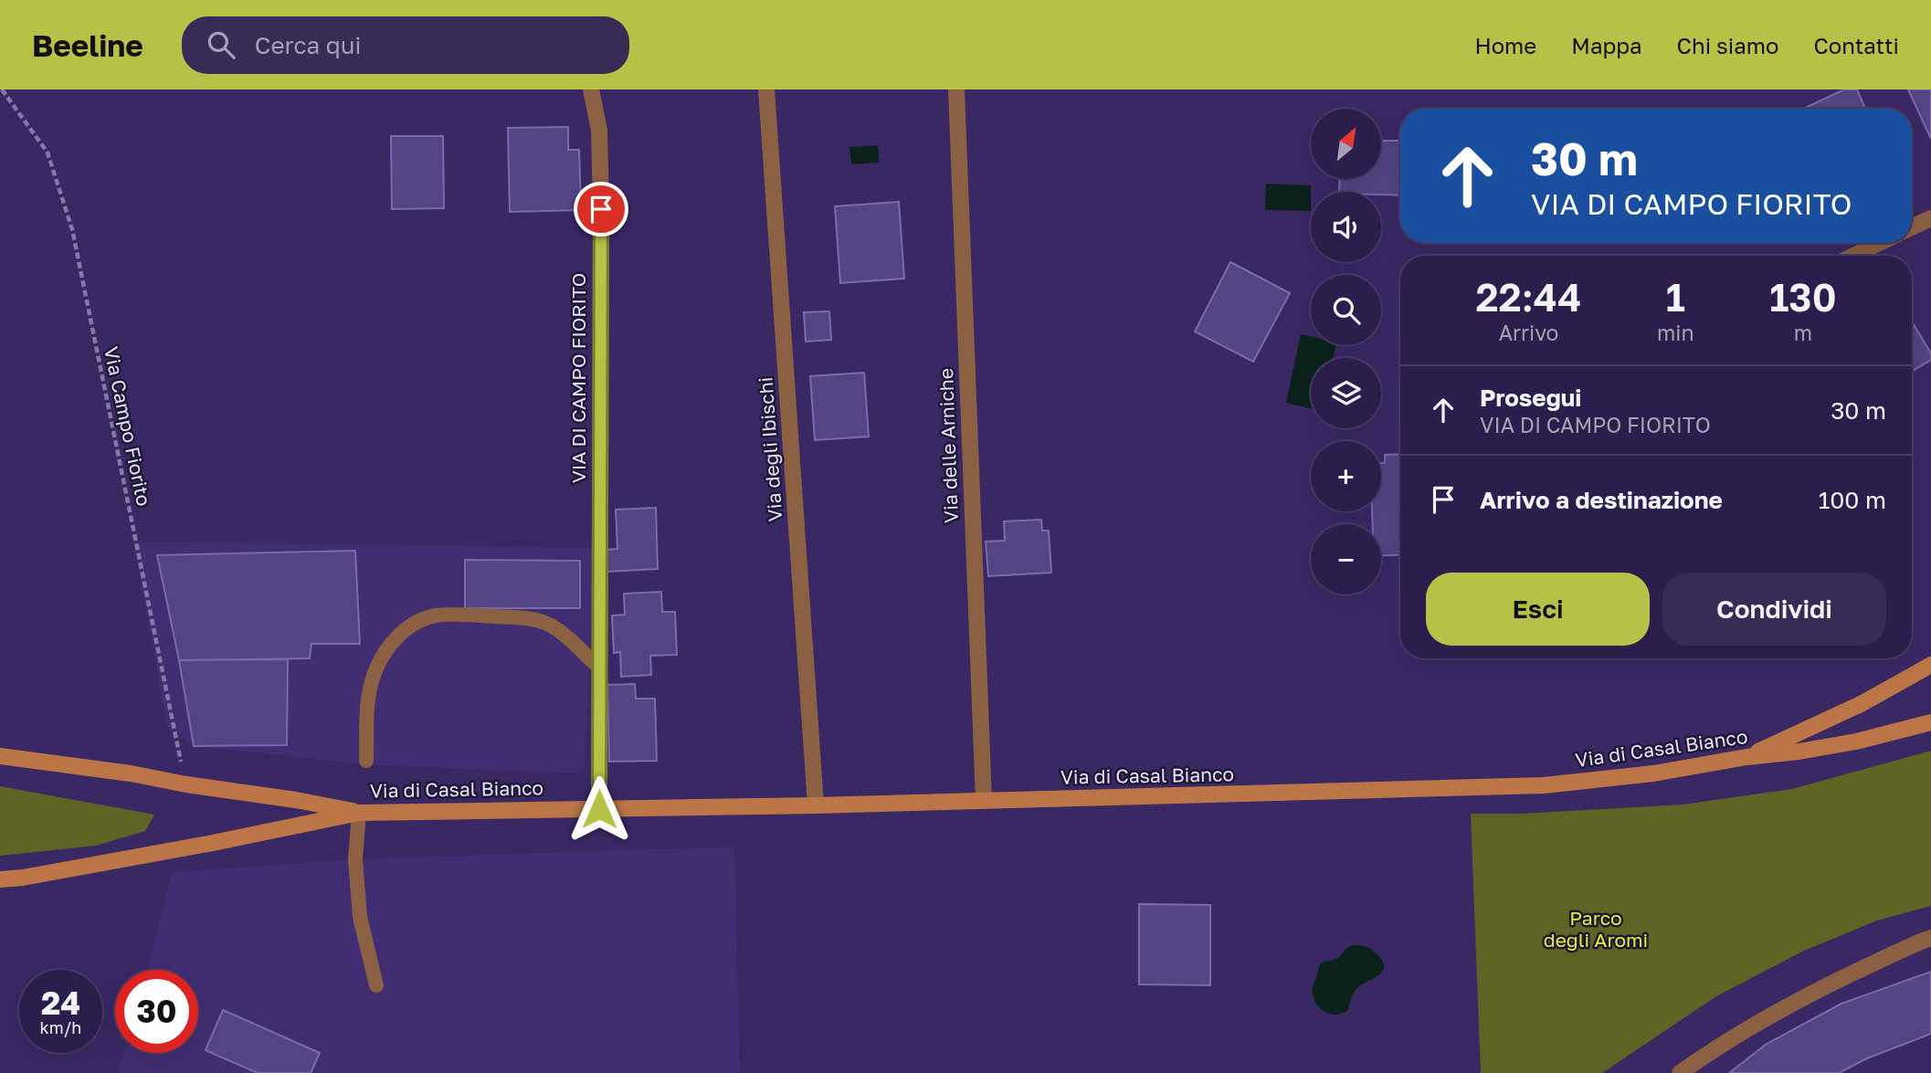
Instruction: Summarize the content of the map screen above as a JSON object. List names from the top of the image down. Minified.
{"streets":{"main road":["Via di Casal Bianco"],"street":["VIA DI CAMPO FIORITO","Via delle Arniche","Via degli Ibischi"],"path":["Via Campo Fiorito"]},"crossings":[["VIA DI CAMPO FIORITO","Via di Casal Bianco"],["Via Campo Fiorito","Via di Casal Bianco"],["Via delle Arniche","Via di Casal Bianco"],["Via degli Ibischi","Via di Casal Bianco"]],"parks":["Parco degli Aromi"],"north":"top right","page":{"header":"Beeline","search":"Cerca qui","nav":["Home","Mappa","Chi siamo","Contatti"],"map_buttons":["+","−"],"turn":["30 m","VIA DI CAMPO FIORITO"],"eta":["22:44","Arrivo","1","min","130","m"],"list":[{"name":"Prosegui","note":"VIA DI CAMPO FIORITO","value":"30 m"},{"name":"Arrivo a destinazione","value":"100 m"}],"buttons":["Esci","Condividi"],"speed":"24 km/h","limit":"30"}}
